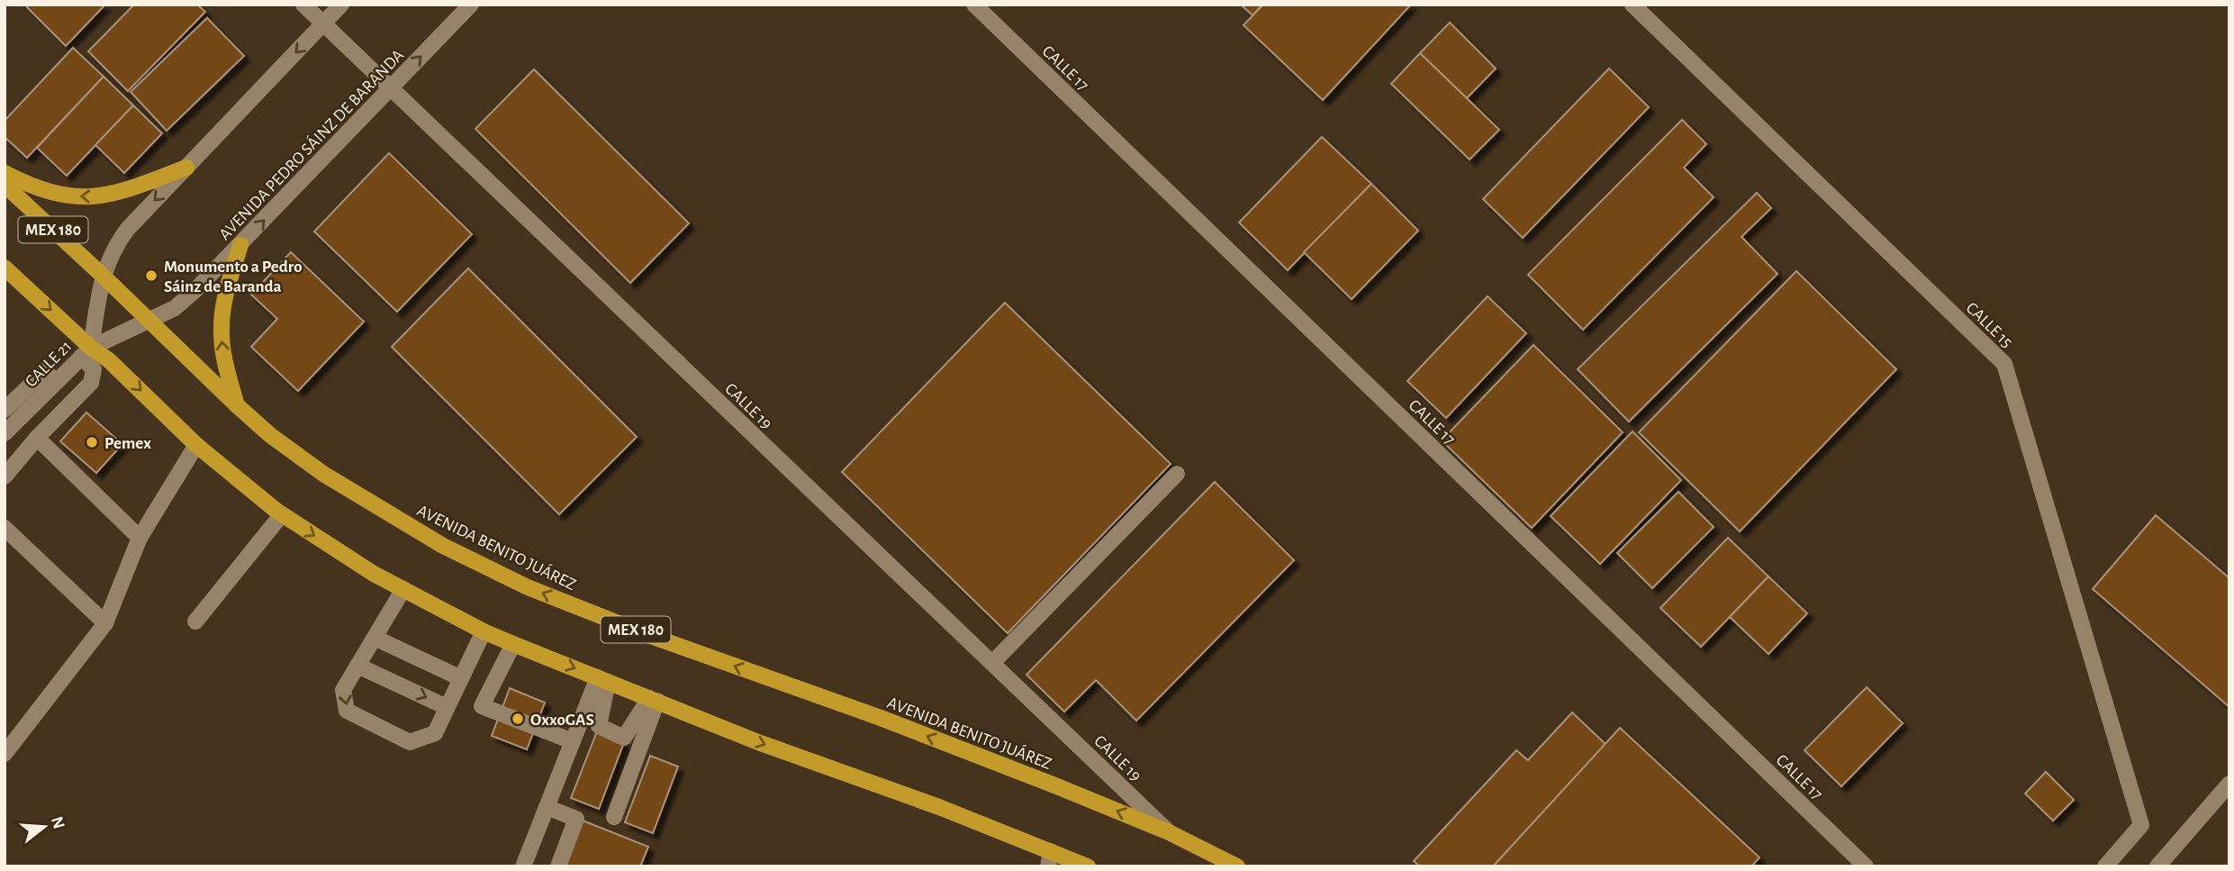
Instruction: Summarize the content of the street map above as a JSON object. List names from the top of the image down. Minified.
{"streets":{"main road":["MEX 180","AVENIDA BENITO JUÁREZ"],"street":["CALLE 17","AVENIDA PEDRO SÁINZ DE BARANDA","CALLE 15","CALLE 21","CALLE 19"]},"crossings":[["AVENIDA PEDRO SÁINZ DE BARANDA","CALLE 21"],["AVENIDA PEDRO SÁINZ DE BARANDA","CALLE 19"],["AVENIDA PEDRO SÁINZ DE BARANDA","AVENIDA BENITO JUÁREZ"],["CALLE 19","AVENIDA BENITO JUÁREZ"]],"places":["Monumento a Pedro Sáinz de Baranda","Pemex","OxxoGAS"],"north":"right"}
